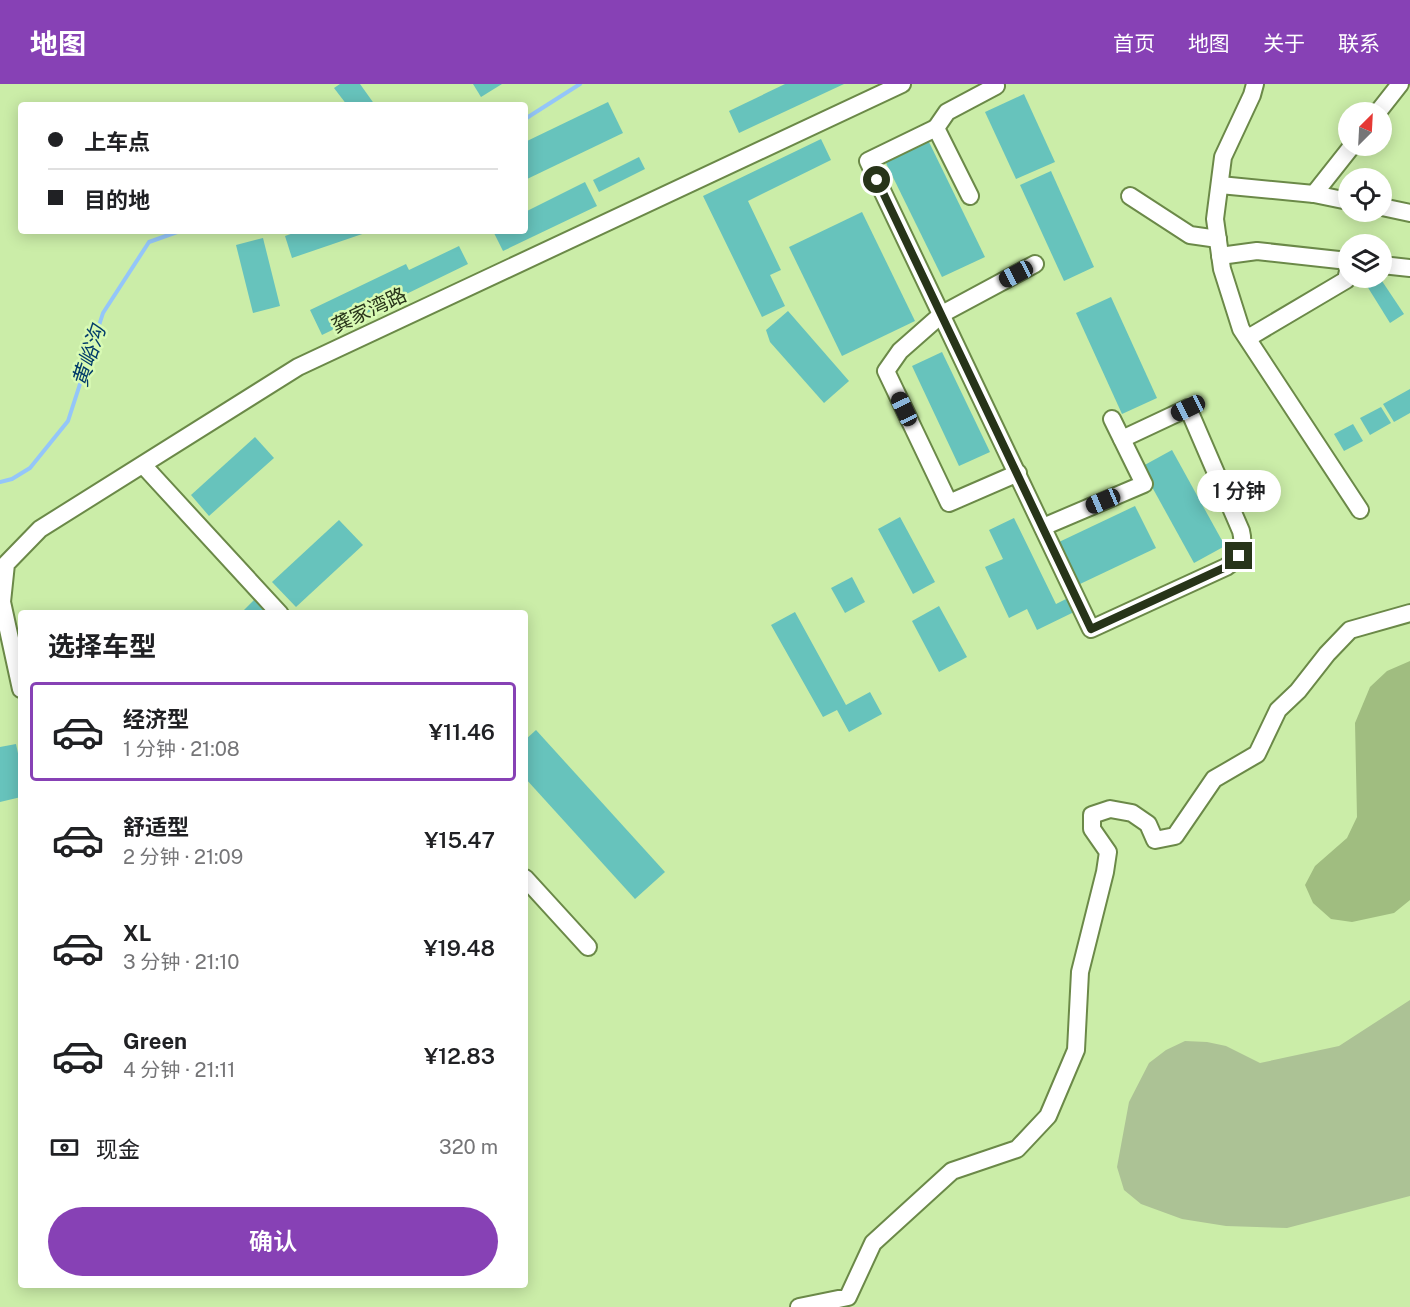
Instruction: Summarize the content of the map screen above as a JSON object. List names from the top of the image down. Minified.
{"streets":{"street":["龚家湾路"]},"water":["黄峪沟"],"north":"top right","page":{"header":"地图","nav":["首页","地图","关于","联系"],"banner":["上车点","目的地"],"bubble":"1 分钟","heading":"选择车型","list":[{"name":"经济型","note":"1 分钟 · 21:08","value":"¥11.46"},{"name":"舒适型","note":"2 分钟 · 21:09","value":"¥15.47"},{"name":"XL","note":"3 分钟 · 21:10","value":"¥19.48"},{"name":"Green","note":"4 分钟 · 21:11","value":"¥12.83"}],"pay":["现金","320 m"],"buttons":"确认"}}
